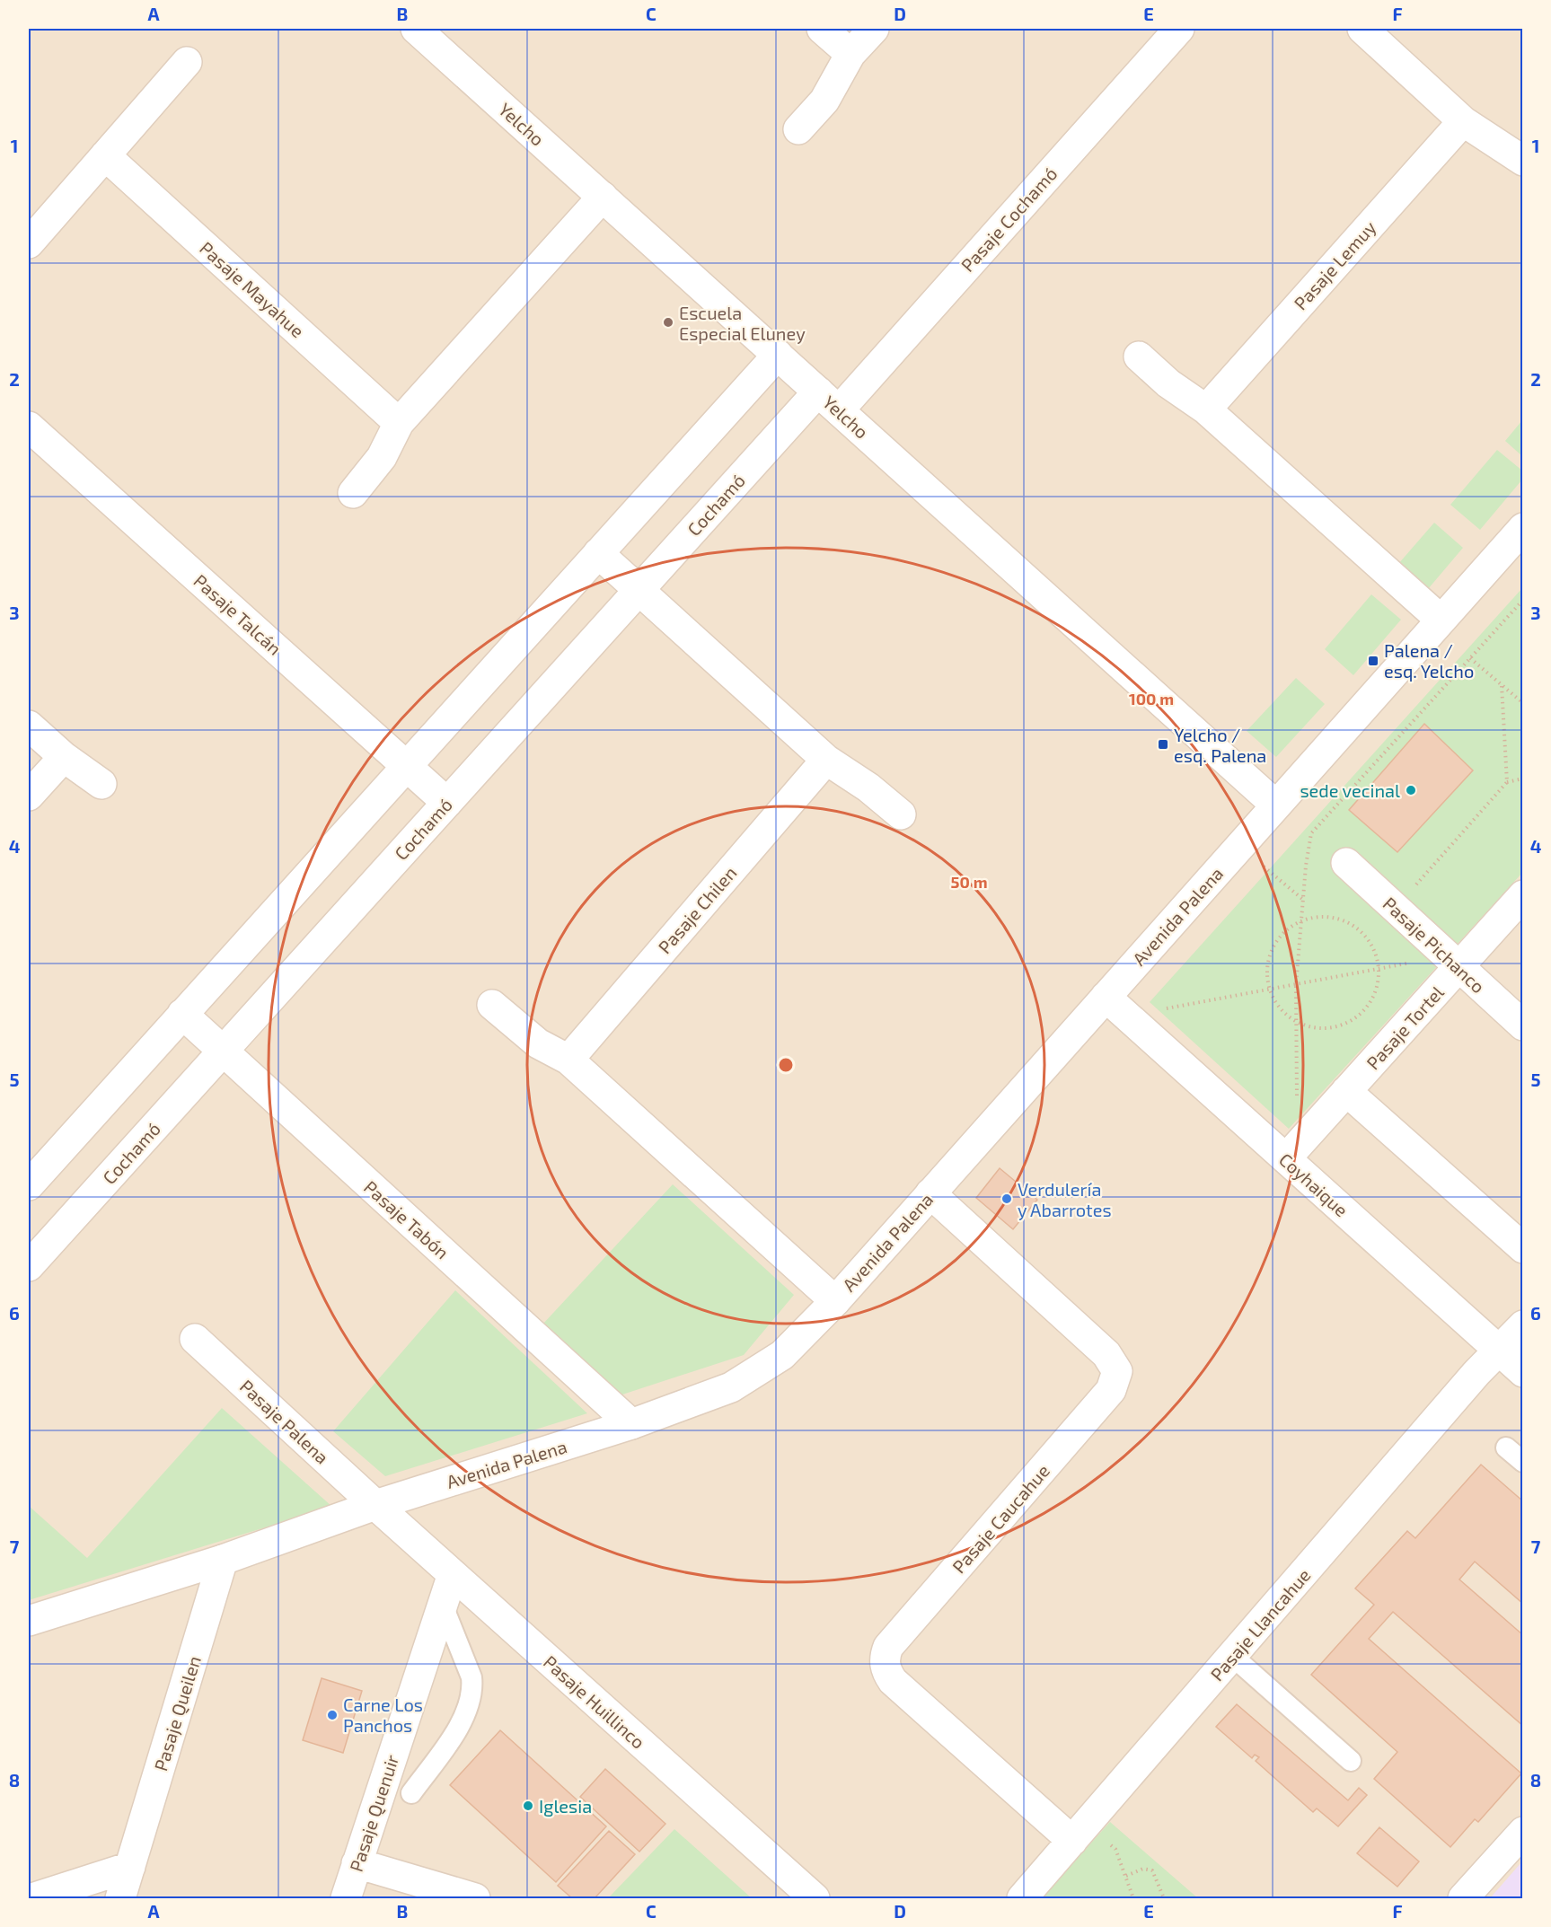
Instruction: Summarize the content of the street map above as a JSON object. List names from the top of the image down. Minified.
{"streets":{"street":["Yelcho","Pasaje Cochamó","Pasaje Lemuy","Pasaje Mayahue","Cochamó","Pasaje Talcán","Pasaje Chilen","Avenida Palena","Pasaje Pichanco","Pasaje Tortel","Coyhaique","Pasaje Tabón","Pasaje Palena","Pasaje Caucahue","Pasaje Llancahue","Pasaje Huillinco","Pasaje Queilen","Pasaje Quenuir"]},"crossings":[["Yelcho","Pasaje Cochamó"],["Yelcho","Cochamó"],["Yelcho","Avenida Palena"],["Pasaje Cochamó","Cochamó"],["Cochamó","Pasaje Talcán"],["Cochamó","Pasaje Tabón"],["Avenida Palena","Coyhaique"],["Avenida Palena","Pasaje Tabón"],["Avenida Palena","Pasaje Palena"],["Avenida Palena","Pasaje Caucahue"],["Avenida Palena","Pasaje Huillinco"],["Avenida Palena","Pasaje Queilen"],["Pasaje Pichanco","Pasaje Tortel"],["Pasaje Tortel","Coyhaique"],["Coyhaique","Pasaje Llancahue"],["Pasaje Palena","Pasaje Huillinco"],["Pasaje Caucahue","Pasaje Llancahue"],["Pasaje Huillinco","Pasaje Quenuir"]],"places":{"other":["Escuela Especial Eluney","sede vecinal","Verdulería y Abarrotes","Carne Los Panchos","Iglesia"],"transit":["Palena / esq. Yelcho","Yelcho / esq. Palena"]},"grid":{"columns":["A","B","C","D","E","F"],"rows":["1","2","3","4","5","6","7","8"]},"rings":["100 m","50 m"]}
